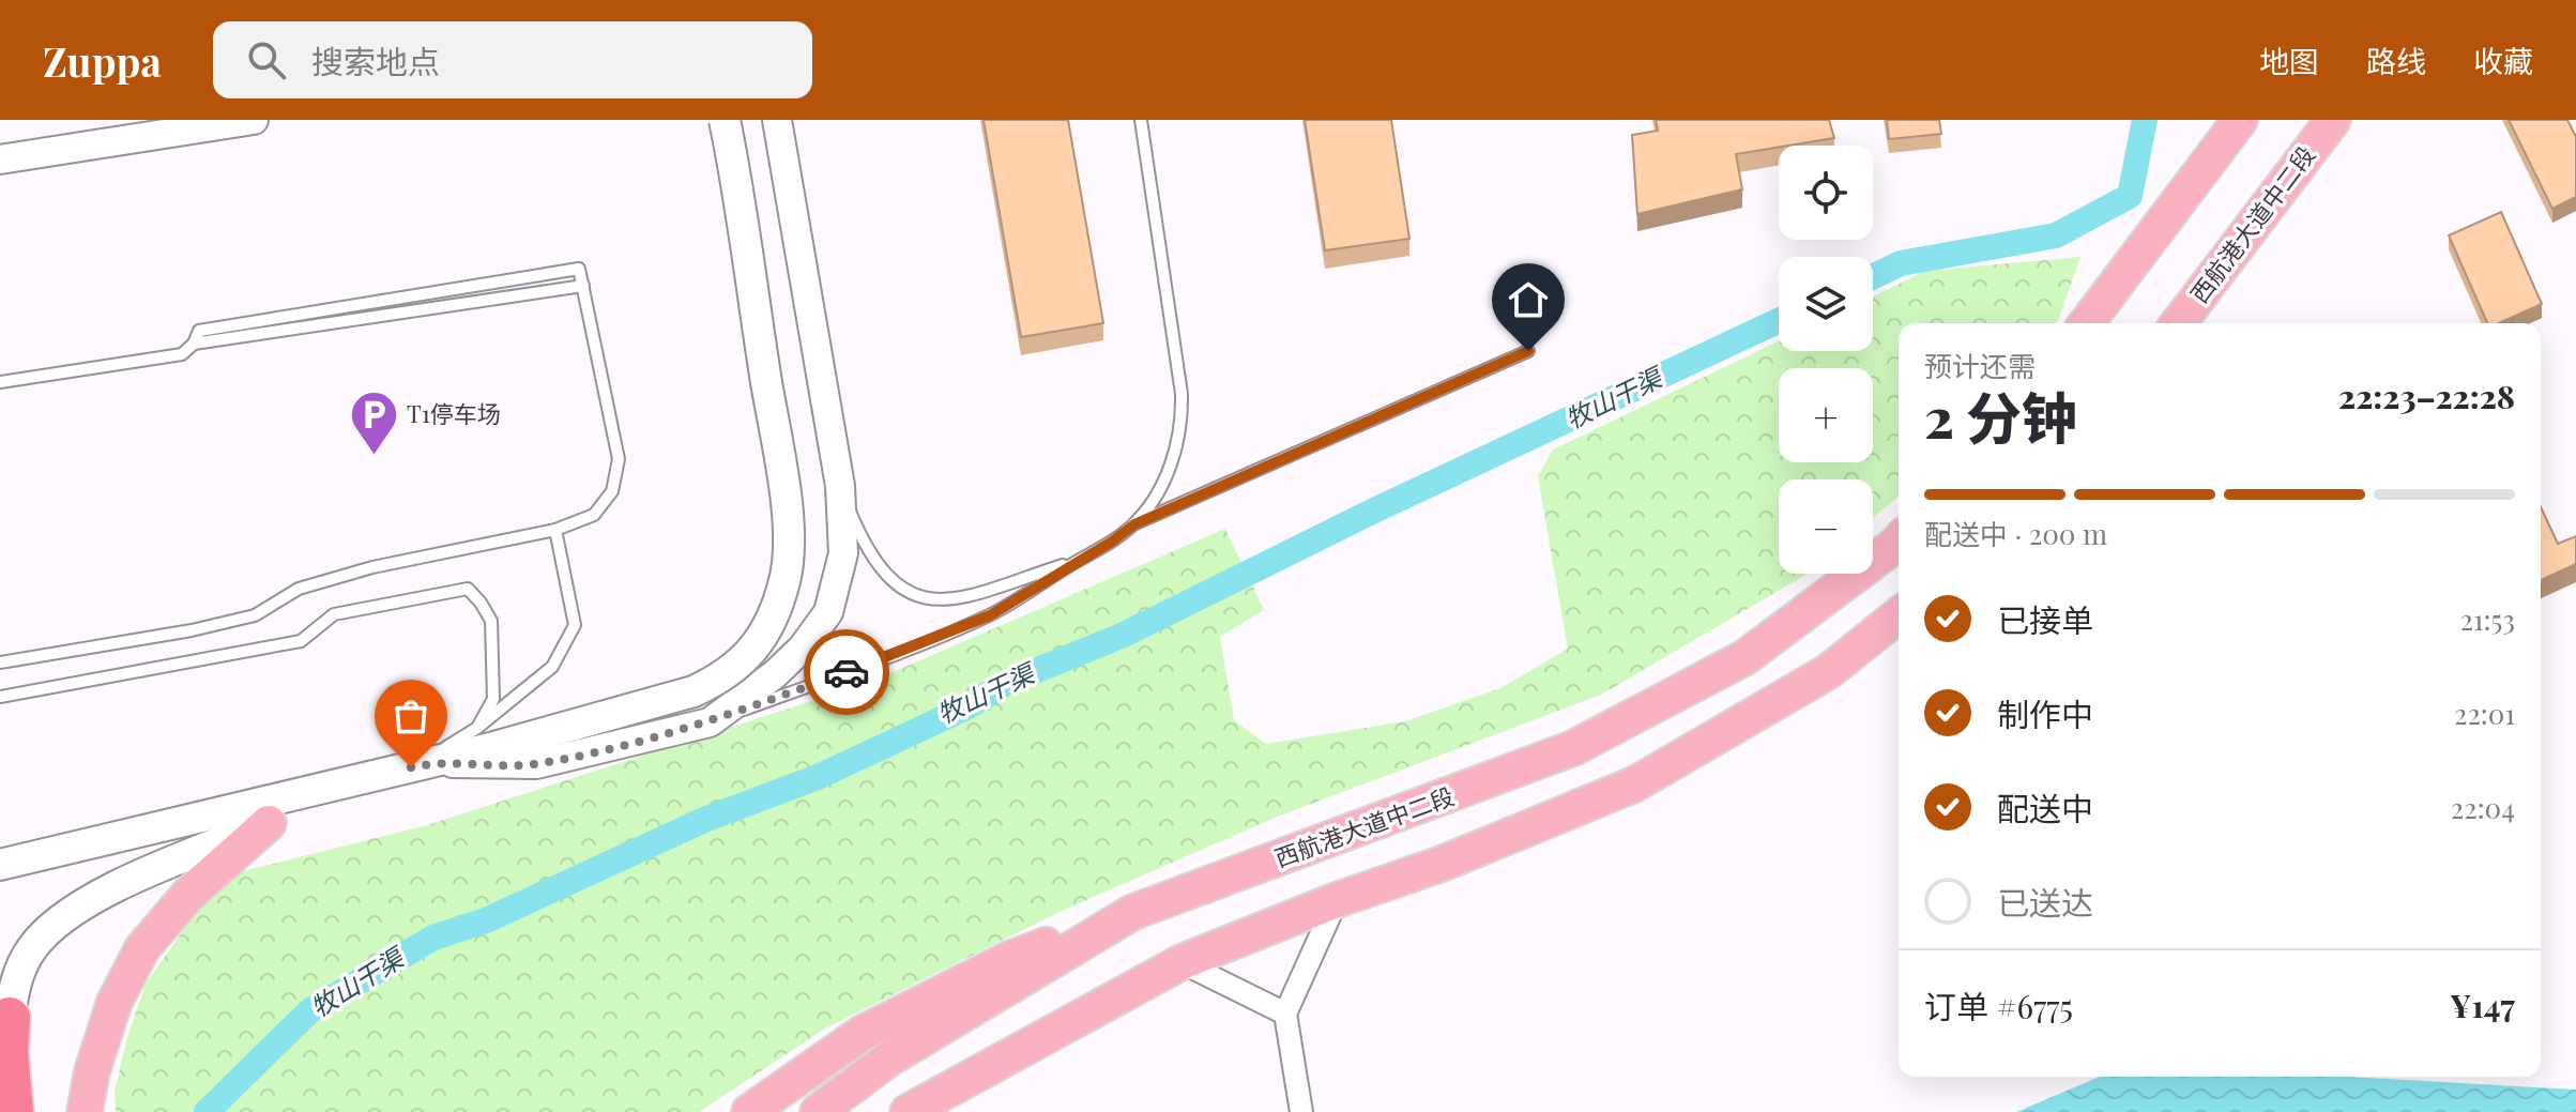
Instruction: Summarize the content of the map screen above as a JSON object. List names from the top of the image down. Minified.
{"streets":{"main road":["西航港大道中二段"]},"water":["牧山干渠"],"places":{"parking":["T1停车场"]},"page":{"header":"Zuppa","search":"搜索地点","nav":["地图","路线","收藏"],"map_buttons":["+","−"],"heading":["2 分钟","预计还需","22:23–22:28"],"panel":["订单 #6775","¥147"],"bar":"配送中 · 200 m","list":[["已接单","21:53"],["制作中","22:01"],["配送中","22:04"],"已送达"]}}
